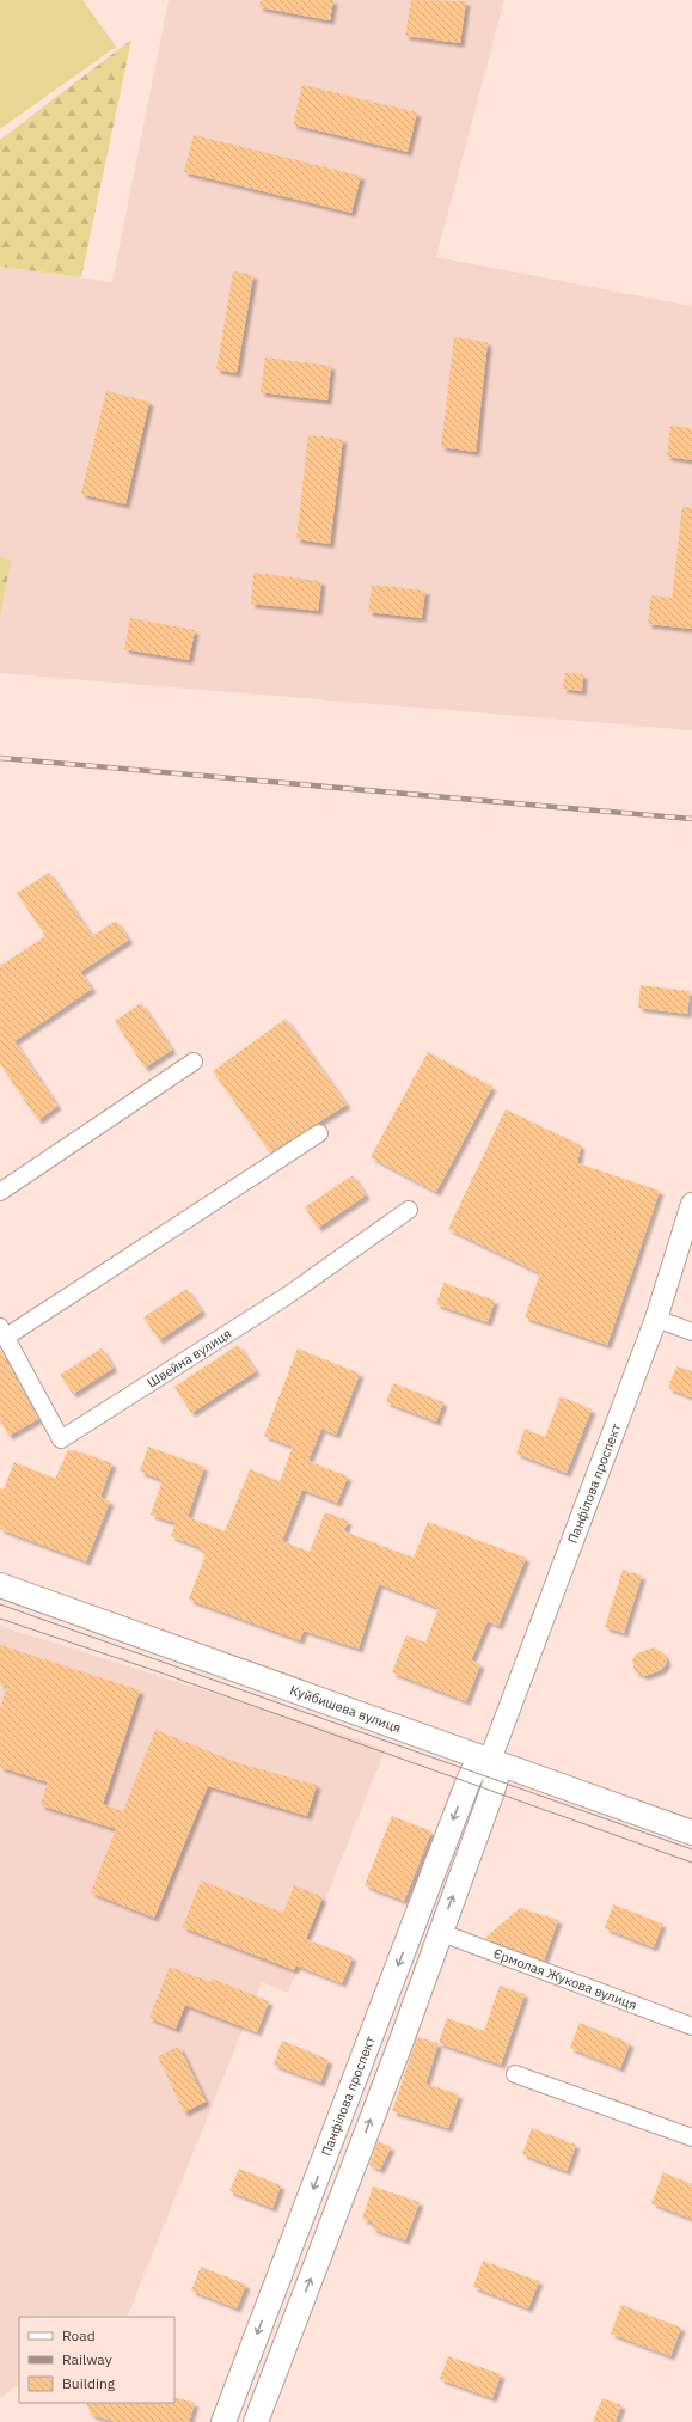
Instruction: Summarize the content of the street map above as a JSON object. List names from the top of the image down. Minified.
{"streets":{"main road":["Панфілова проспект","Куйбишева вулиця"],"street":["Швейна вулиця","Єрмолая Жукова вулиця"]},"crossings":[["Панфілова проспект","Куйбишева вулиця"]],"one_way":["Панфілова проспект"],"legend":["Road","Railway","Building"]}
